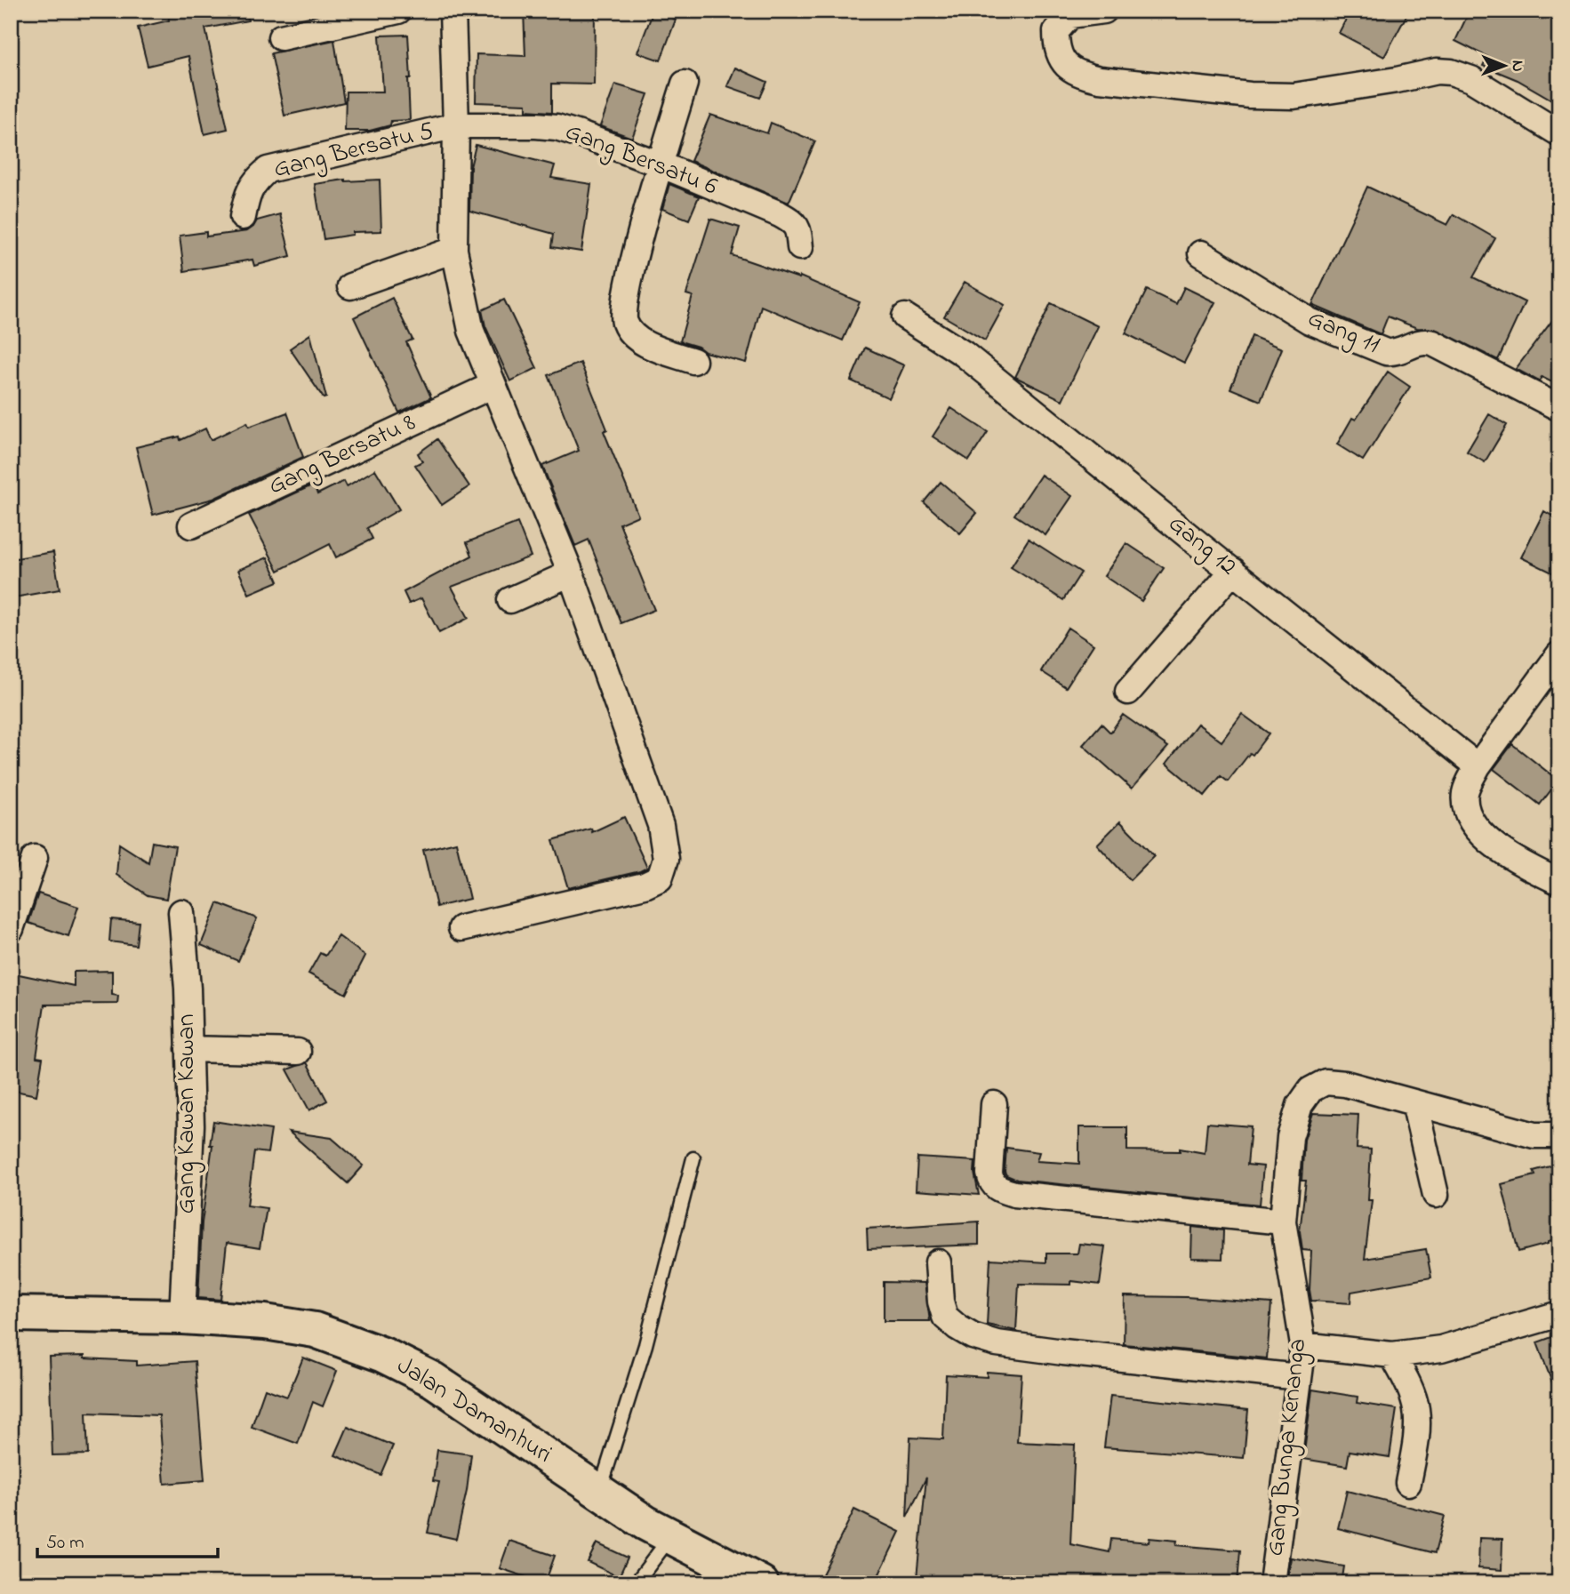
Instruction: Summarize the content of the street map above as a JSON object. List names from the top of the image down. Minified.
{"streets":{"street":["Gang Bersatu 5","Gang Bersatu 6","Gang 11","Gang Bersatu 8","Gang 12","Gang Kawan Kawan","Jalan Damanhuri","Gang Bunga Kenanga"]},"crossings":[["Gang Bersatu 5","Gang Bersatu 6"],["Gang Kawan Kawan","Jalan Damanhuri"]],"scale_bar":"50 m","north":"right"}
